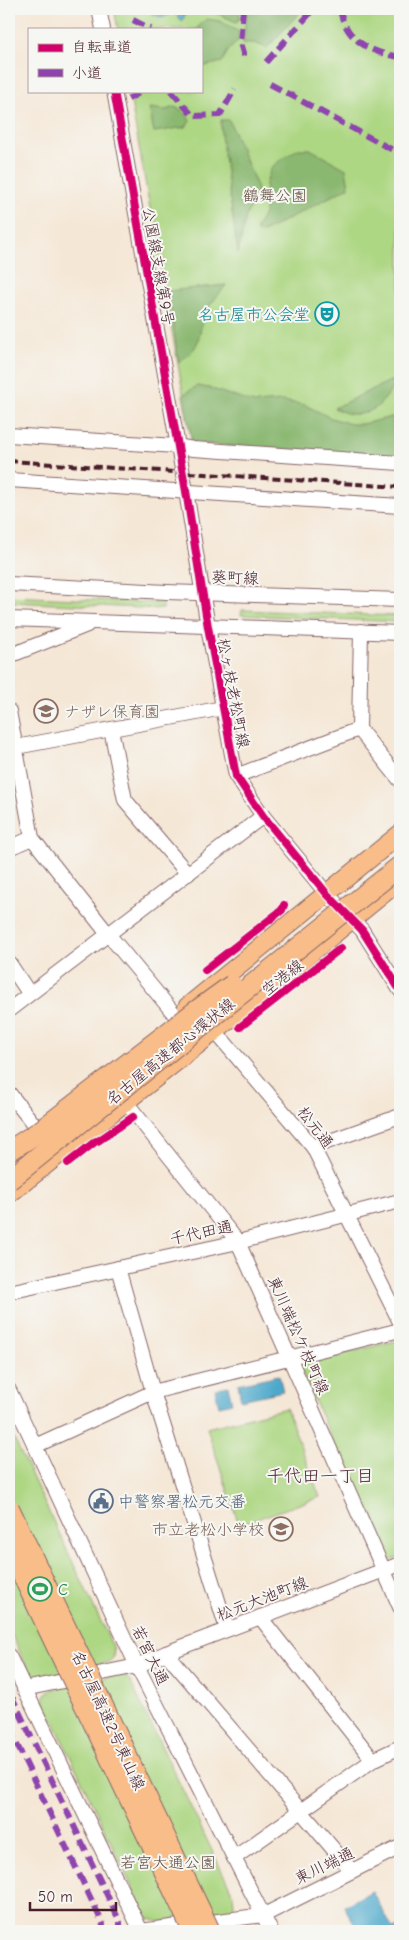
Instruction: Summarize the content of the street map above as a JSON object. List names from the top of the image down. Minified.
{"streets":{"highway":["名古屋高速都心環状線","名古屋高速2号東山線"],"main road":["空港線"],"street":["公園線支線第9号","葵町線","松ヶ枝老松町線","松元通","千代田通","東川端松ケ枝町線","松元大池町線","若宮大通","東川端通"]},"crossings":[["公園線支線第9号","松ヶ枝老松町線"],["葵町線","松ヶ枝老松町線"],["松ヶ枝老松町線","空港線"],["空港線","松元通"],["空港線","東川端松ケ枝町線"],["松元通","千代田通"],["千代田通","東川端松ケ枝町線"],["東川端松ケ枝町線","松元大池町線"],["松元大池町線","若宮大通"],["若宮大通","東川端通"]],"districts":["千代田一丁目"],"parks":["鶴舞公園","若宮大通公園"],"places":{"theatre":["名古屋市公会堂"],"school or university":["ナザレ保育園","市立老松小学校"],"public building":["中警察署松元交番"],"sports":["C"]},"legend":["自転車道","小道"],"scale_bar":"50 m"}
